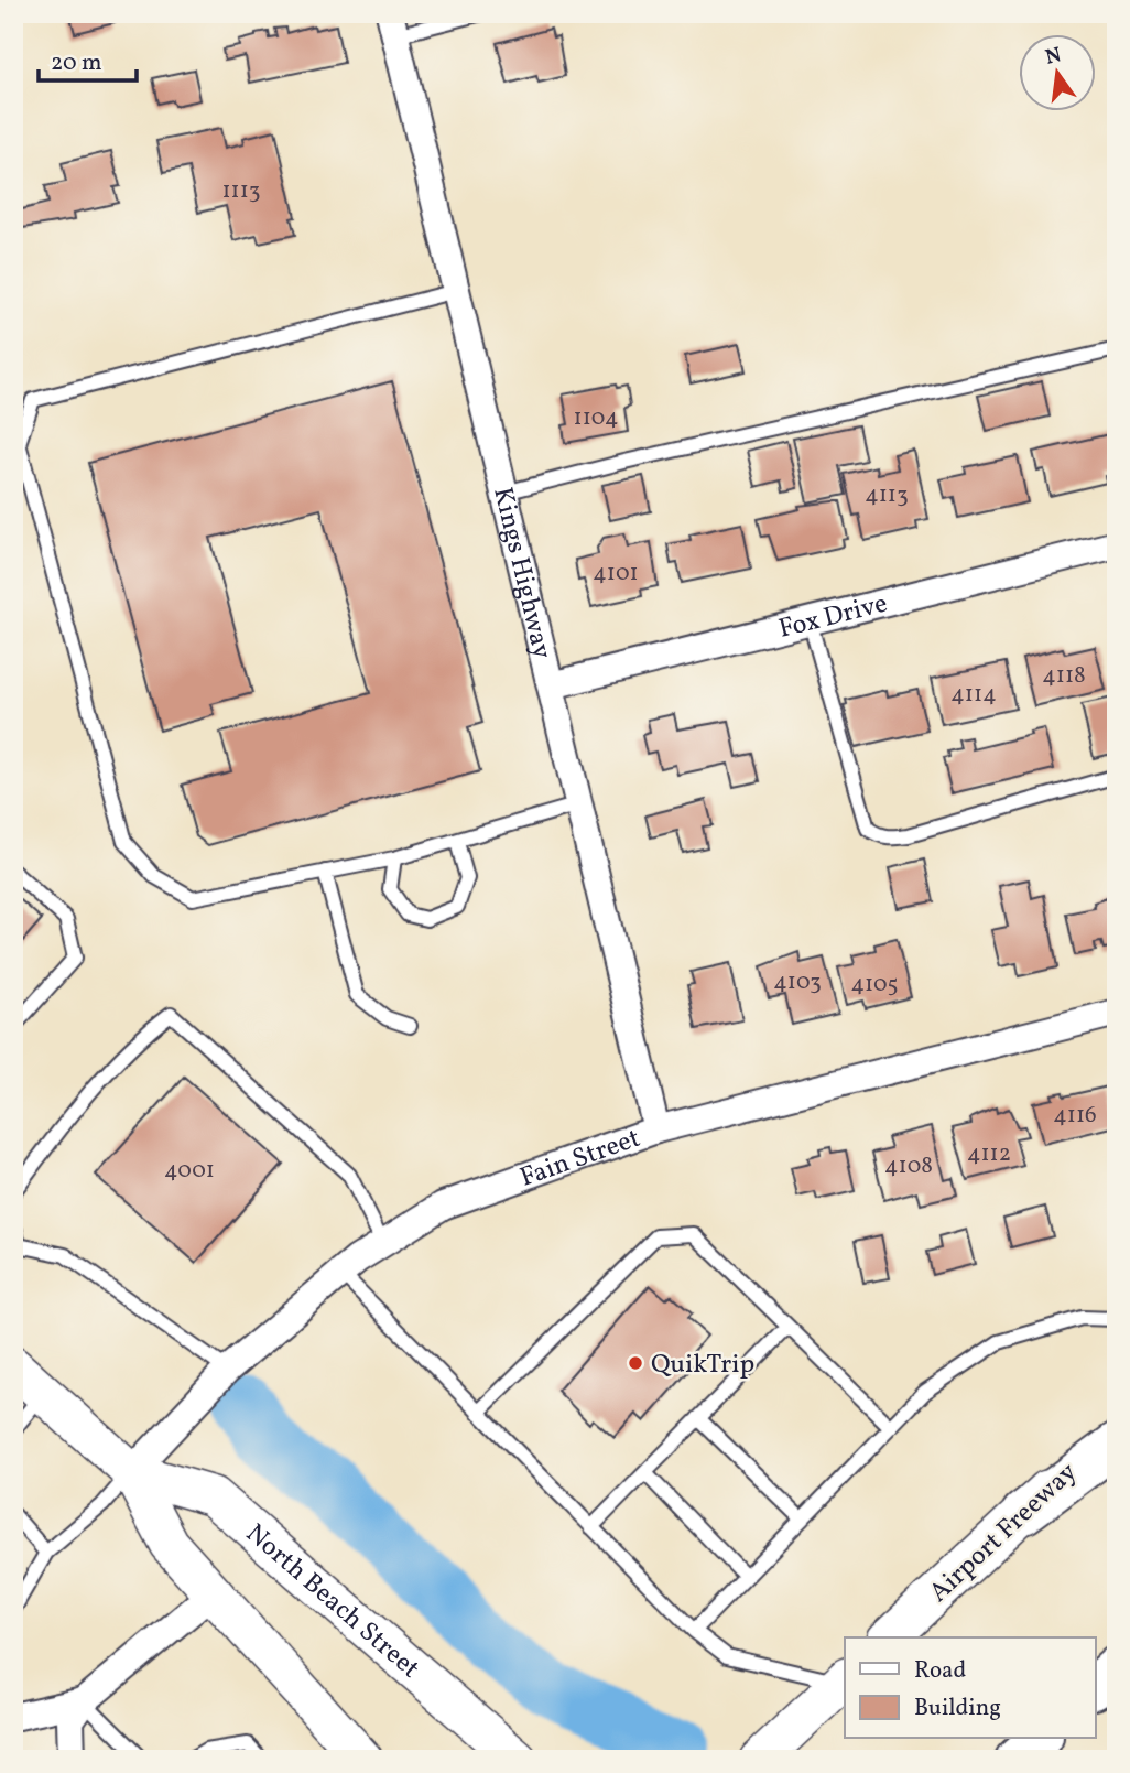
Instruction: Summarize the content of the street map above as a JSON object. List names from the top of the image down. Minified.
{"streets":{"main road":["Airport Freeway","North Beach Street"],"street":["Kings Highway","Fox Drive","Fain Street"]},"crossings":[["Kings Highway","Fox Drive"],["Kings Highway","Fain Street"],["Fain Street","North Beach Street"]],"places":["QuikTrip"],"house_numbers":["1113","1104","4113","4101","4118","4114","4103","4105","4116","4112","4108","4001"],"legend":["Road","Building"],"scale_bar":"20 m","north":"top"}
